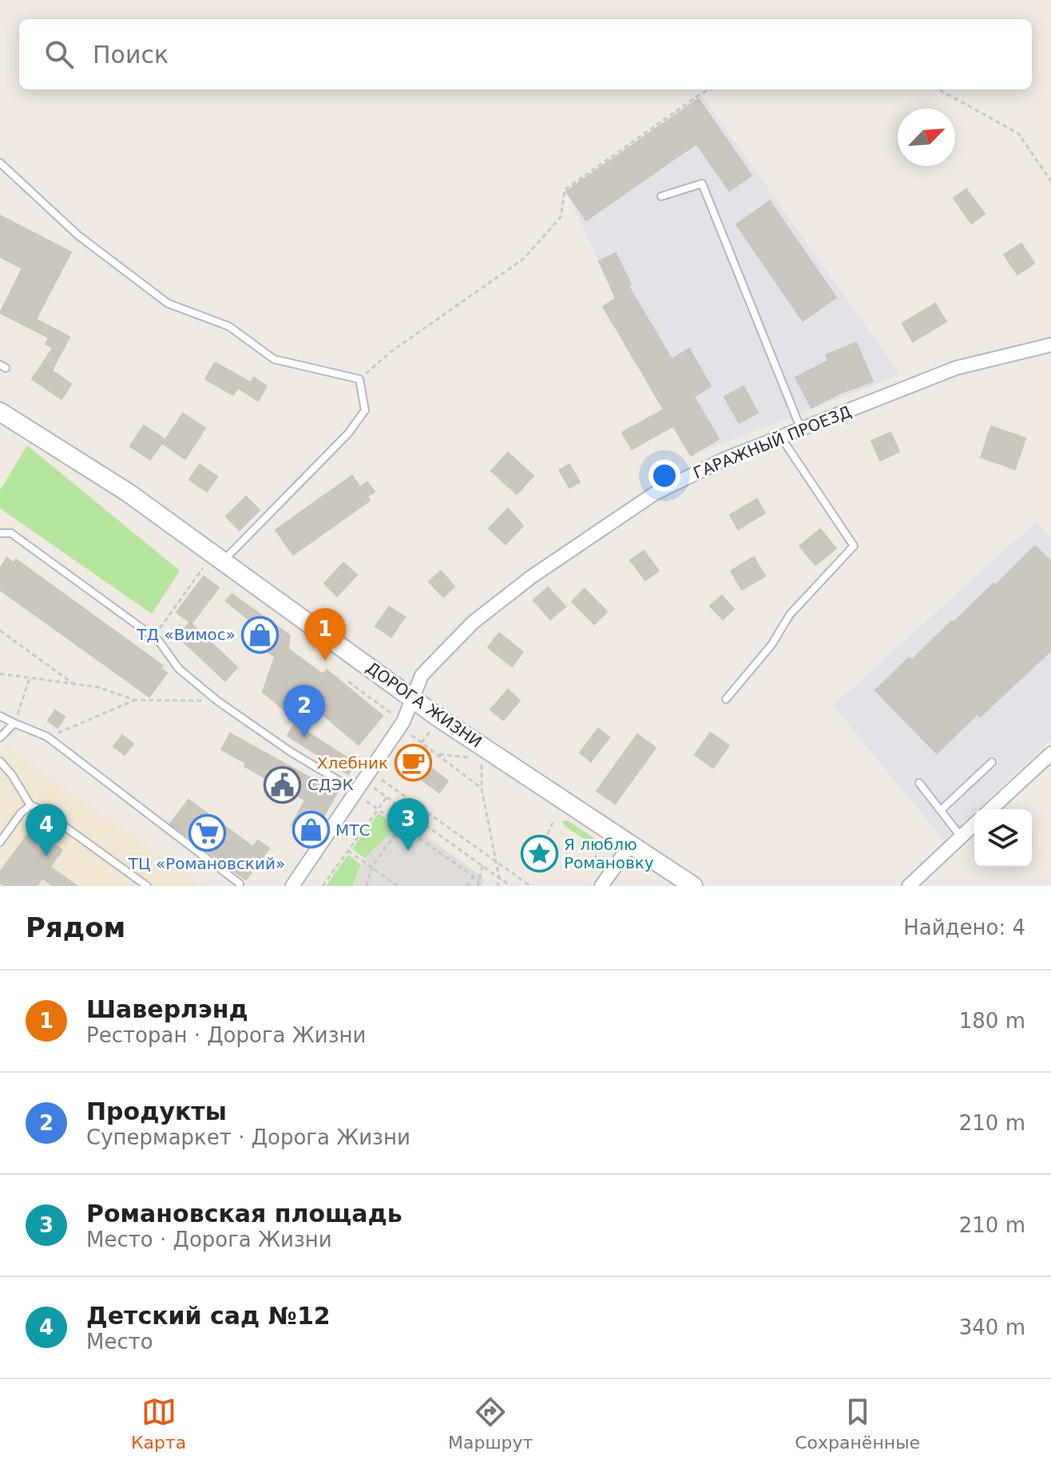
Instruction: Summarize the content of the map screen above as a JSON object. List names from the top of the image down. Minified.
{"streets":{"main road":["ДОРОГА ЖИЗНИ"],"street":["ГАРАЖНЫЙ ПРОЕЗД"]},"crossings":[["ГАРАЖНЫЙ ПРОЕЗД","ДОРОГА ЖИЗНИ"]],"places":{"shop":["ТД «Вимос»","МТС"],"cafe":["Хлебник"],"public building":["СДЭК"],"supermarket":["ТЦ «Романовский»"],"place":["Я люблю Романовку"]},"north":"top right","page":{"search":"Поиск","pins":["1","2","3","4"],"heading":["Рядом","Найдено: 4"],"list":[{"mark":"1","name":"Шаверлэнд","note":"Ресторан · Дорога Жизни","value":"180 m"},{"mark":"2","name":"Продукты","note":"Супермаркет · Дорога Жизни","value":"210 m"},{"mark":"3","name":"Романовская площадь","note":"Место · Дорога Жизни","value":"210 m"},{"mark":"4","name":"Детский сад №12","note":"Место","value":"340 m"}],"nav":["Карта","Маршрут","Сохранённые"]}}
